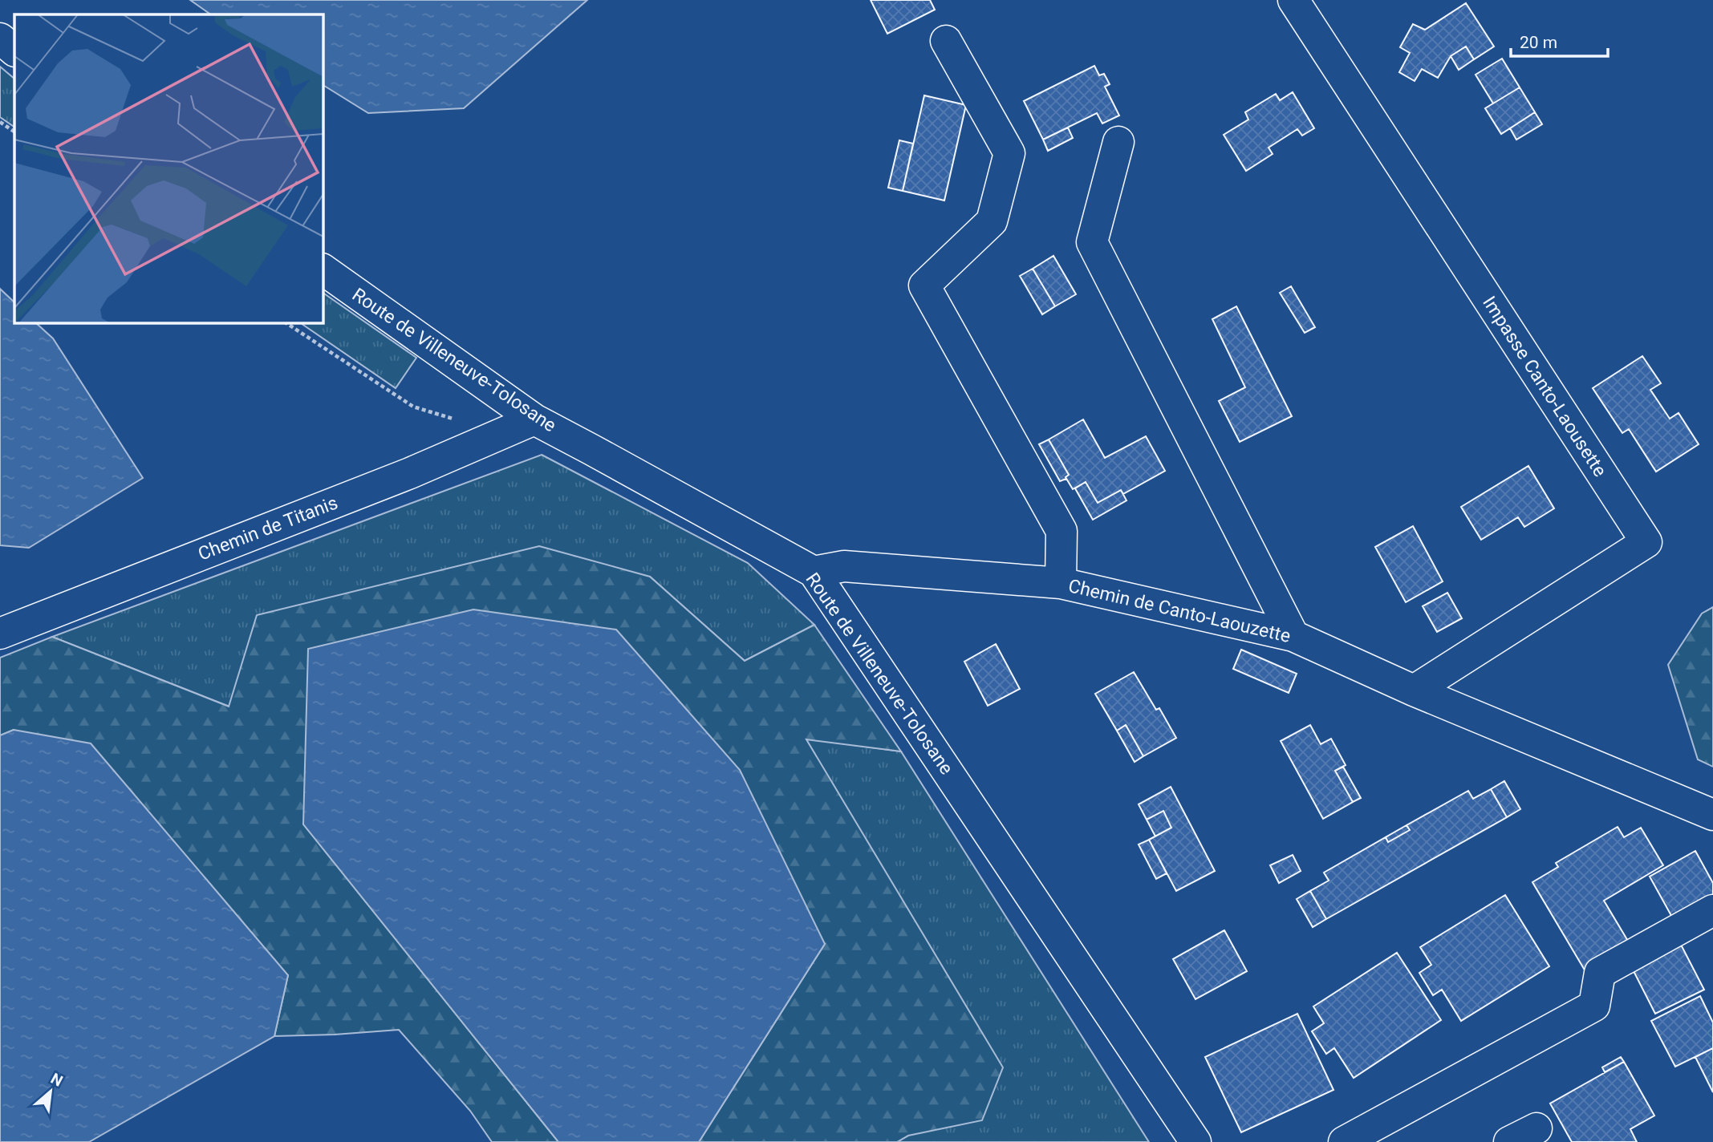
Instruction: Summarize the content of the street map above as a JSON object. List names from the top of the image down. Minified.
{"streets":{"street":["Route de Villeneuve-Tolosane","Impasse Canto-Laousette","Chemin de Titanis","Chemin de Canto-Laouzette"]},"crossings":[["Route de Villeneuve-Tolosane","Chemin de Titanis"],["Route de Villeneuve-Tolosane","Chemin de Canto-Laouzette"],["Impasse Canto-Laousette","Chemin de Canto-Laouzette"]],"scale_bar":"20 m","north":"top right"}
